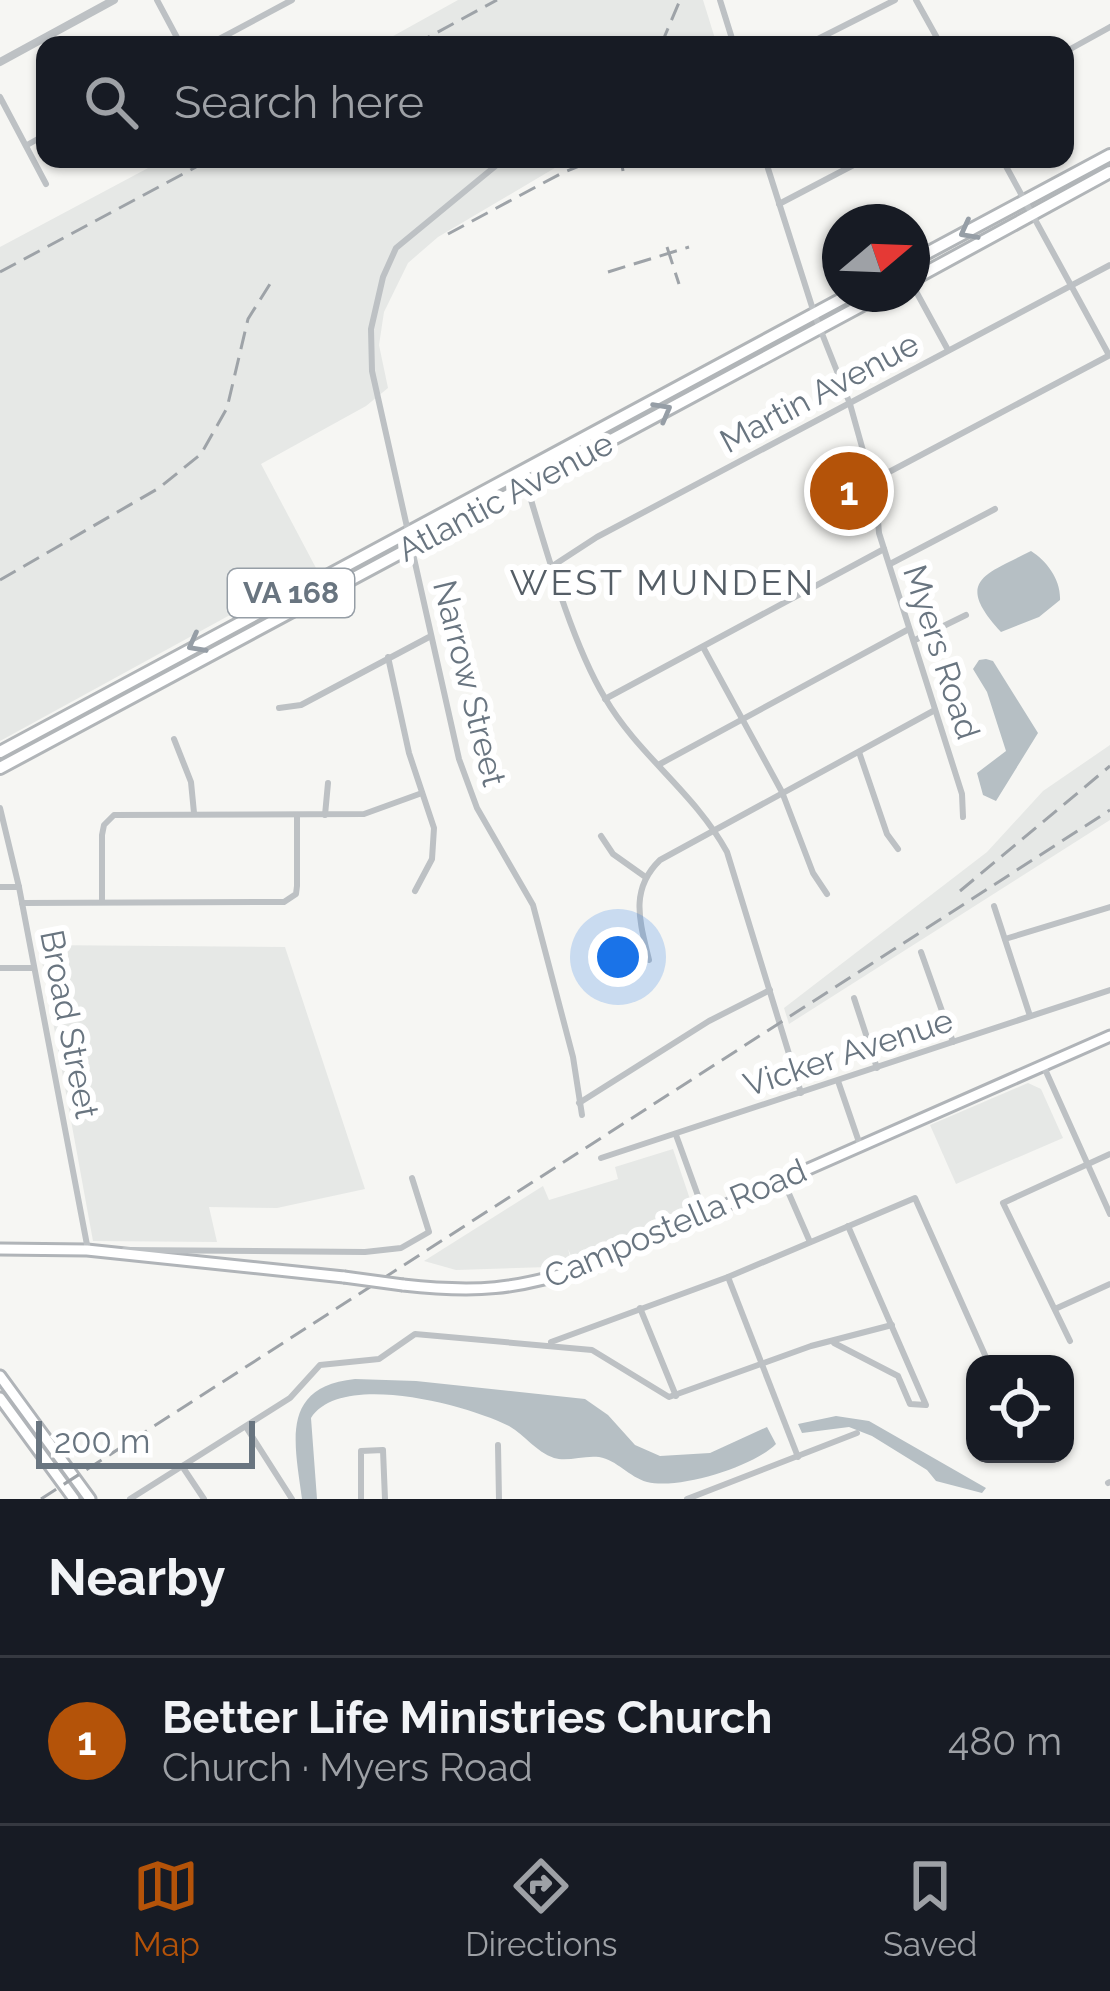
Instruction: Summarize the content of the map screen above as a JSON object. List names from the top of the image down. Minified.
{"streets":{"main road":["Atlantic Avenue","VA 168","Campostella Road"],"street":["Martin Avenue","Myers Road","Narrow Street","Broad Street","Vicker Avenue"]},"crossings":[["Martin Avenue","Myers Road"],["Atlantic Avenue","Myers Road"],["Atlantic Avenue","Narrow Street"],["Broad Street","Campostella Road"]],"districts":["WEST MUNDEN"],"scale_bar":"200 m","north":"right","page":{"search":"Search here","pins":"1","scale":"200 m","heading":"Nearby","list":[{"mark":"1","name":"Better Life Ministries Church","note":"Church · Myers Road","value":"480 m"}],"nav":["Map","Directions","Saved"]}}
